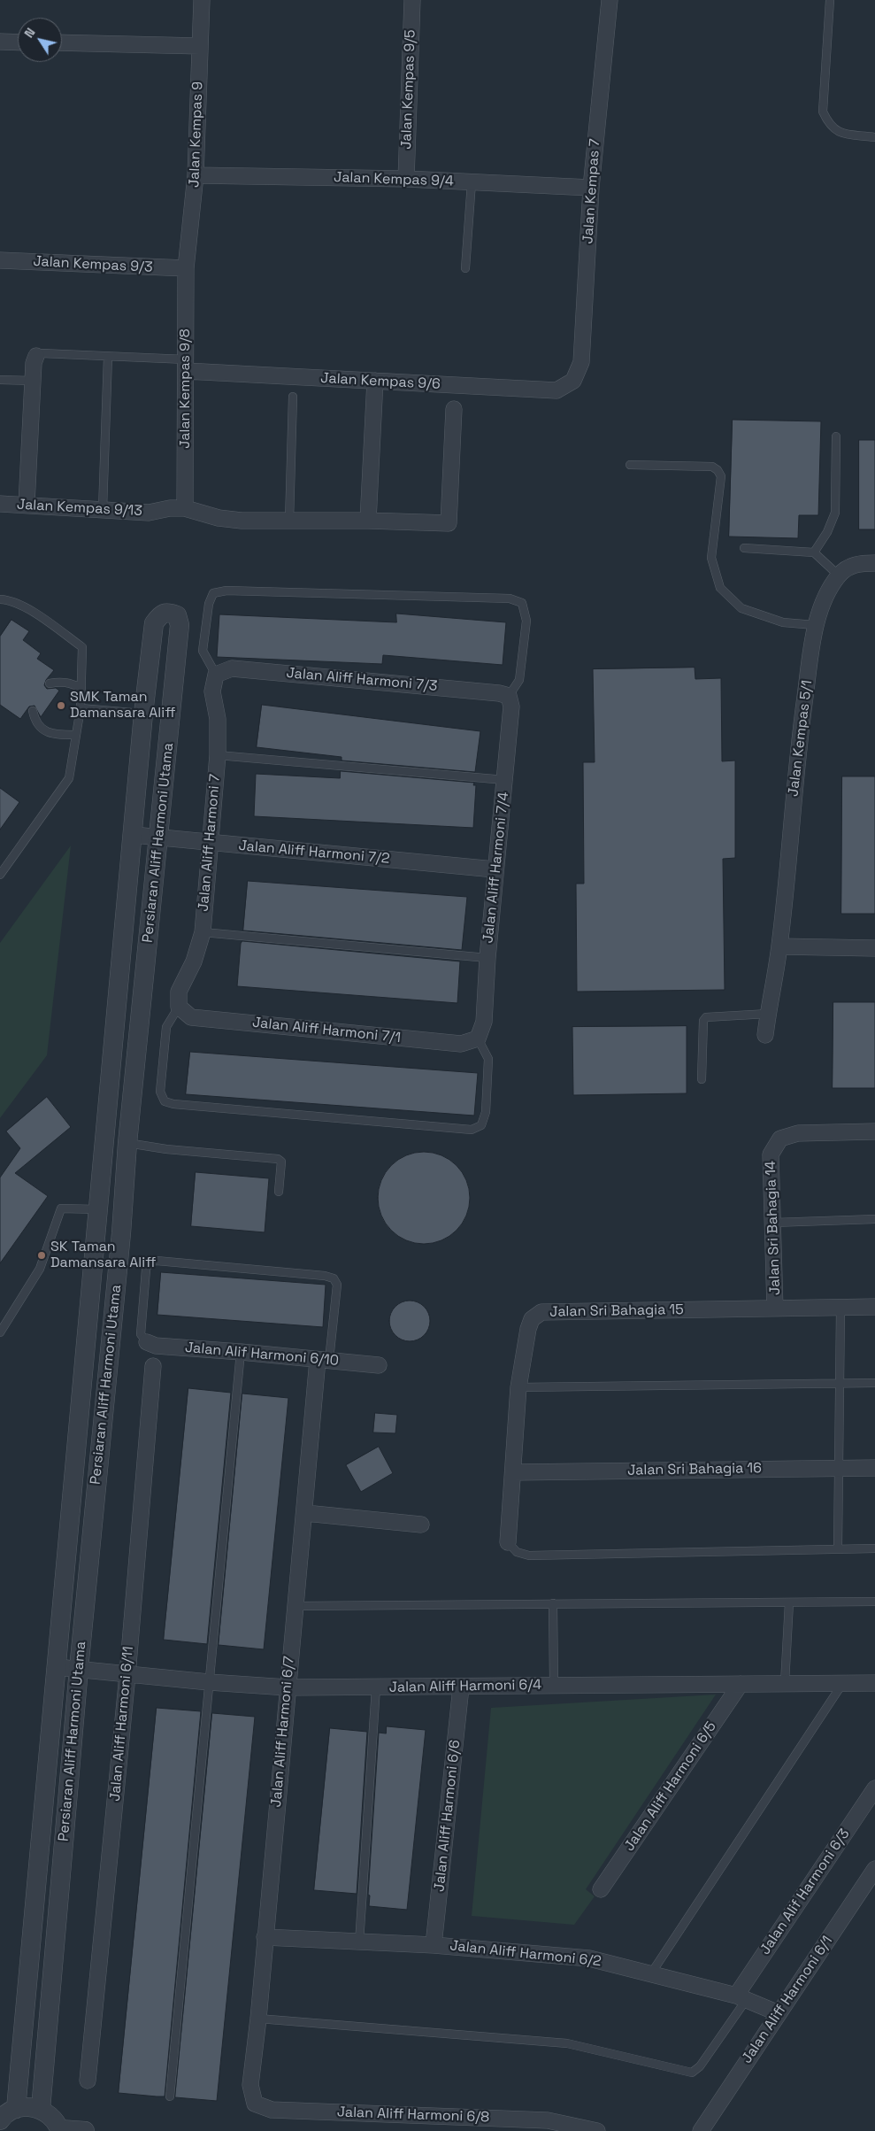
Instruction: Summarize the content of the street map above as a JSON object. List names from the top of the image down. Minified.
{"streets":{"street":["Jalan Kempas 9/5","Jalan Kempas 9","Jalan Kempas 9/4","Jalan Kempas 7","Jalan Kempas 9/3","Jalan Kempas 9/6","Jalan Kempas 9/8","Jalan Kempas 9/13","Jalan Aliff Harmoni 7/3","Jalan Kempas 5/1","Persiaran Aliff Harmoni Utama","Jalan Aliff Harmoni 7","Jalan Aliff Harmoni 7/2","Jalan Aliff Harmoni 7/4","Jalan Aliff Harmoni 7/1","Jalan Sri Bahagia 14","Jalan Sri Bahagia 15","Jalan Alif Harmoni 6/10","Jalan Sri Bahagia 16","Jalan Aliff Harmoni 6/4","Jalan Aliff Harmoni 6/11","Jalan Aliff Harmoni 6/7","Jalan Aliff Harmoni 6/5","Jalan Aliff Harmoni 6/6","Jalan Alif Harmoni 6/3","Jalan Aliff Harmoni 6/2","Jalan Aliff Harmoni 6/1","Jalan Aliff Harmoni 6/8"]},"crossings":[["Jalan Kempas 9/5","Jalan Kempas 9/4"],["Jalan Kempas 9","Jalan Kempas 9/4"],["Jalan Kempas 9","Jalan Kempas 9/3"],["Jalan Kempas 9","Jalan Kempas 9/8"],["Jalan Kempas 9/4","Jalan Kempas 7"],["Jalan Kempas 7","Jalan Kempas 9/6"],["Jalan Kempas 9/3","Jalan Kempas 9/8"],["Jalan Kempas 9/6","Jalan Kempas 9/8"],["Jalan Kempas 9/8","Jalan Kempas 9/13"],["Jalan Aliff Harmoni 7/3","Jalan Aliff Harmoni 7"],["Jalan Aliff Harmoni 7/3","Jalan Aliff Harmoni 7/4"],["Persiaran Aliff Harmoni Utama","Jalan Aliff Harmoni 7/2"],["Persiaran Aliff Harmoni Utama","Jalan Aliff Harmoni 6/4"],["Jalan Aliff Harmoni 7","Jalan Aliff Harmoni 7/2"],["Jalan Aliff Harmoni 7","Jalan Aliff Harmoni 7/1"],["Jalan Aliff Harmoni 7/2","Jalan Aliff Harmoni 7/4"],["Jalan Aliff Harmoni 7/4","Jalan Aliff Harmoni 7/1"],["Jalan Sri Bahagia 14","Jalan Sri Bahagia 15"],["Jalan Sri Bahagia 15","Jalan Sri Bahagia 16"],["Jalan Alif Harmoni 6/10","Jalan Aliff Harmoni 6/7"],["Jalan Aliff Harmoni 6/4","Jalan Aliff Harmoni 6/11"],["Jalan Aliff Harmoni 6/4","Jalan Aliff Harmoni 6/7"],["Jalan Aliff Harmoni 6/4","Jalan Aliff Harmoni 6/5"],["Jalan Aliff Harmoni 6/4","Jalan Aliff Harmoni 6/6"],["Jalan Aliff Harmoni 6/7","Jalan Aliff Harmoni 6/2"],["Jalan Aliff Harmoni 6/7","Jalan Aliff Harmoni 6/8"],["Jalan Aliff Harmoni 6/6","Jalan Aliff Harmoni 6/2"],["Jalan Alif Harmoni 6/3","Jalan Aliff Harmoni 6/2"],["Jalan Aliff Harmoni 6/2","Jalan Aliff Harmoni 6/1"]],"places":["SMK Taman Damansara Aliff","SK Taman Damansara Aliff"],"north":"top left"}
